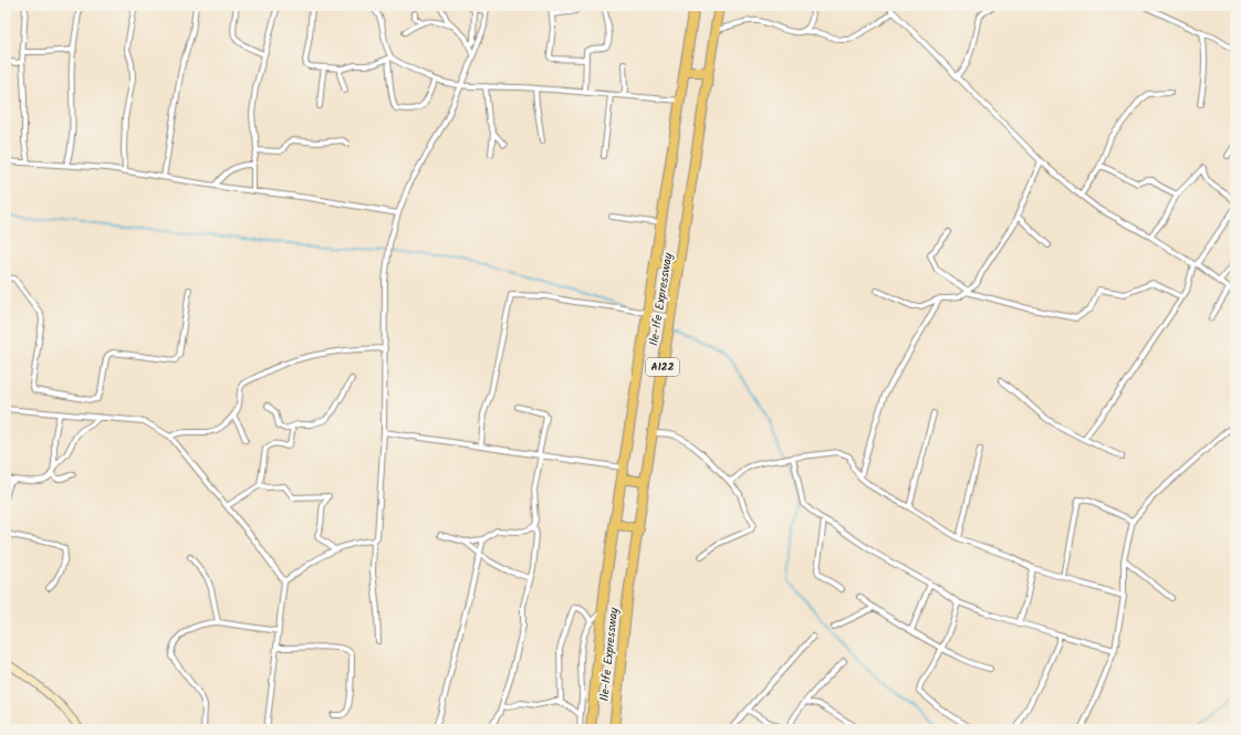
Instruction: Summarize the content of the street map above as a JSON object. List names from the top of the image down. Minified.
{"streets":{"highway":["Ile-Ife Expressway","A122"]}}
